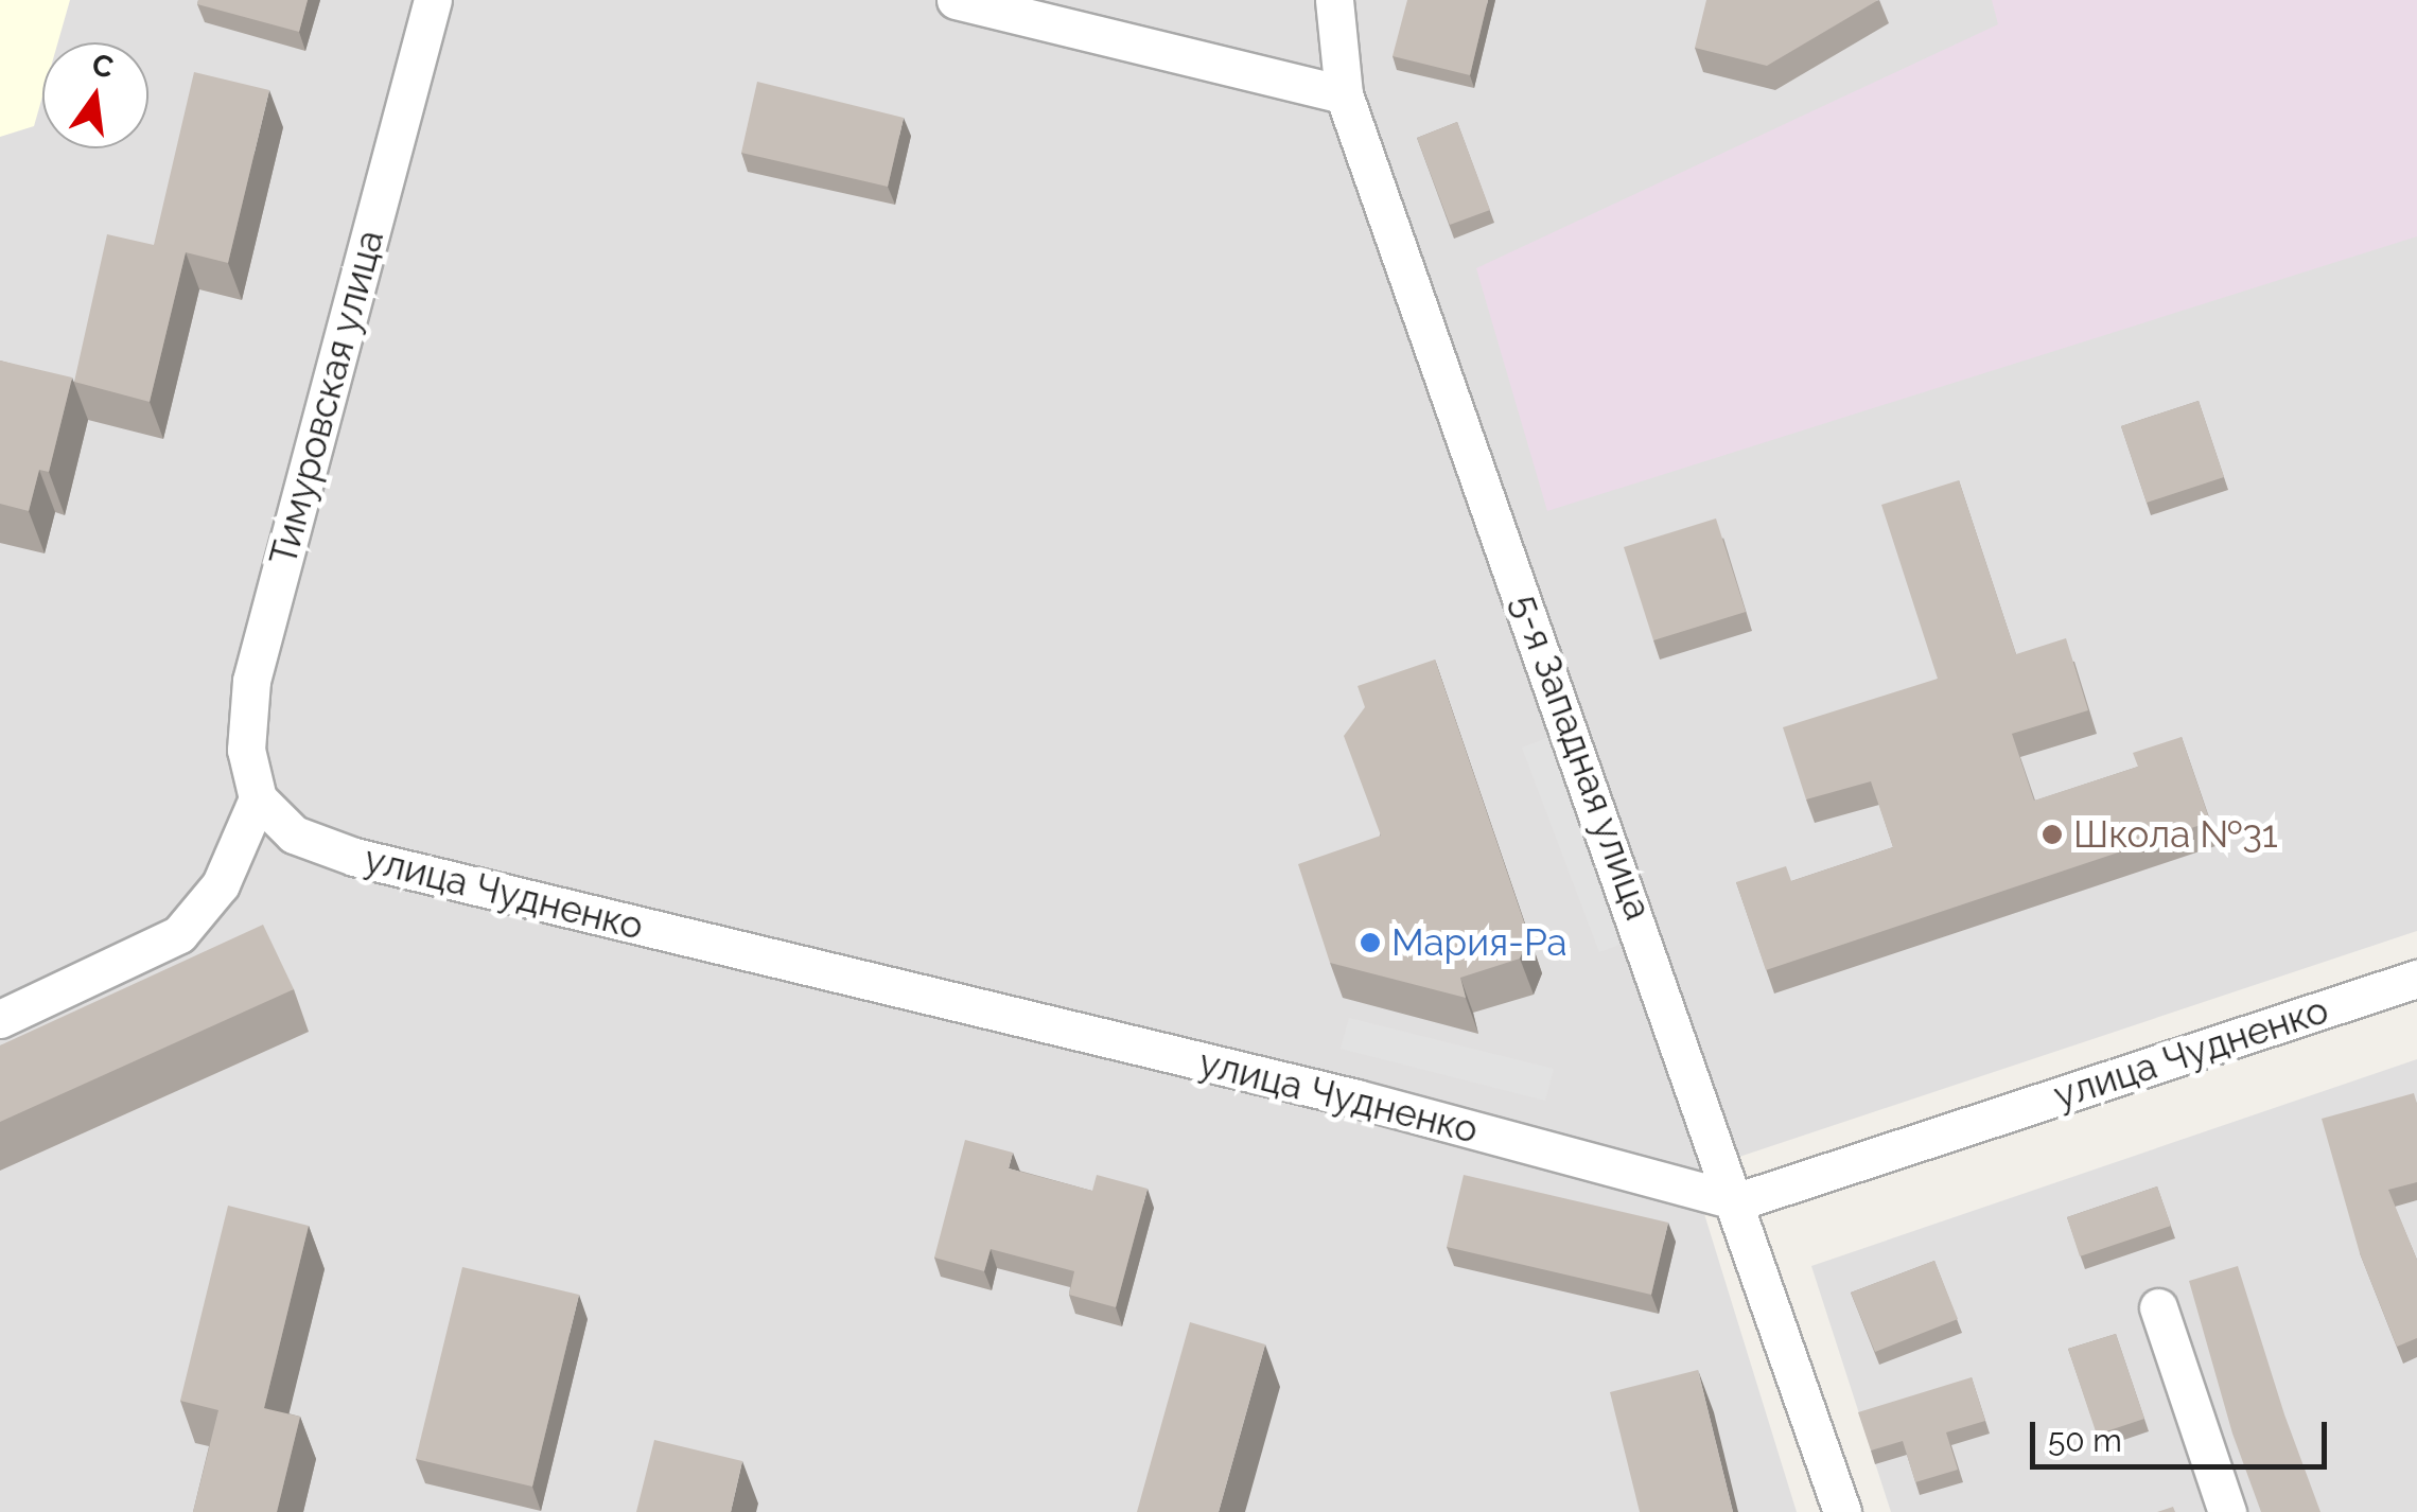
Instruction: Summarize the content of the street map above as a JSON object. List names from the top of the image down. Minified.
{"streets":{"street":["Тимуровская улица","5-я Западная улица","улица Чудненко"]},"crossings":[["Тимуровская улица","улица Чудненко"],["5-я Западная улица","улица Чудненко"]],"places":["Школа №31","Мария-Ра"],"scale_bar":"50 m","north":"top"}
